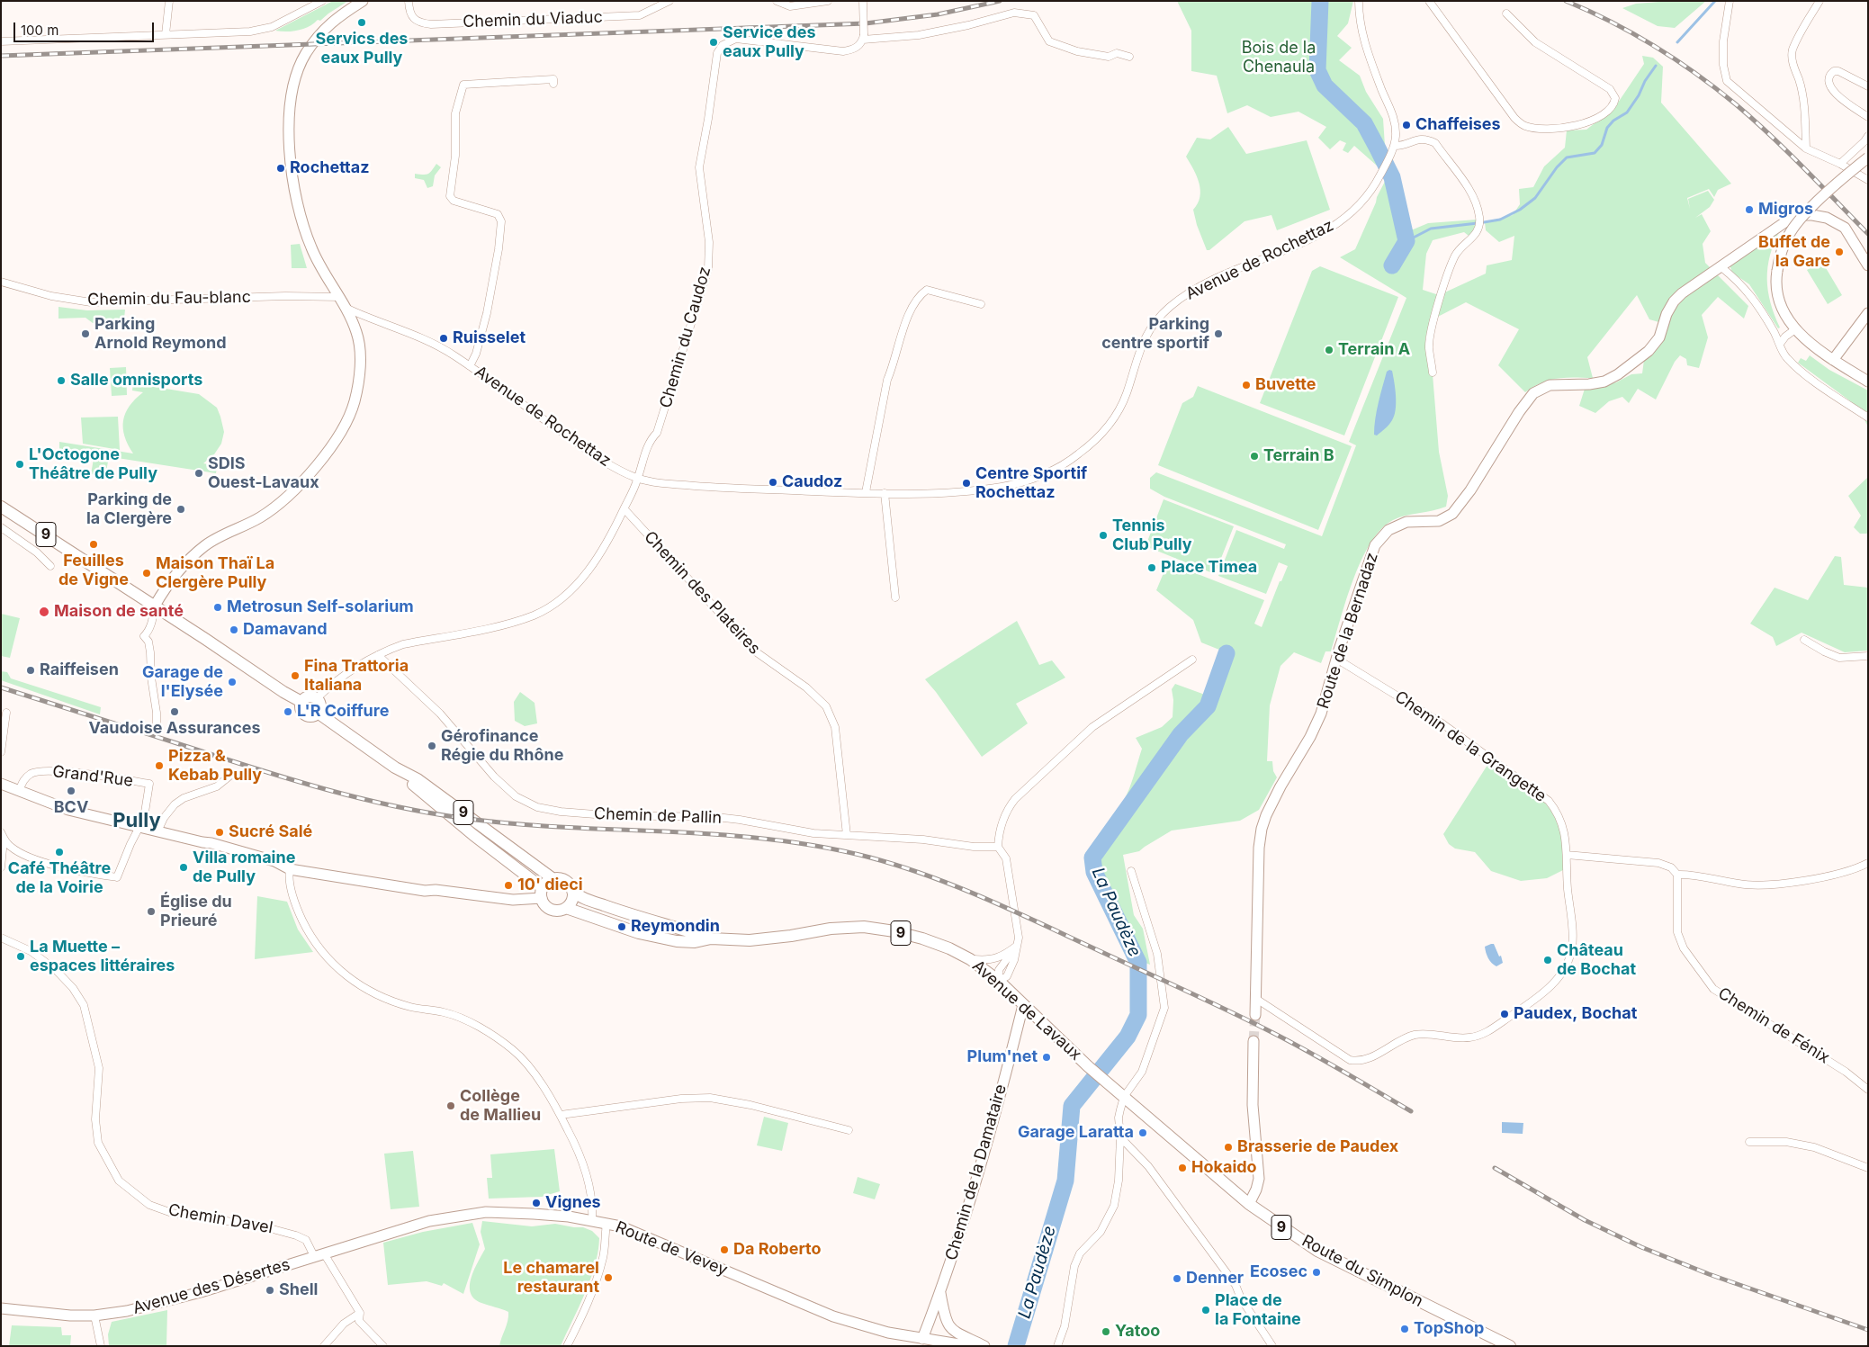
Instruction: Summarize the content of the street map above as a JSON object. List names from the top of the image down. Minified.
{"streets":{"main road":["9","Avenue de Lavaux","Route du Simplon"],"street":["Chemin du Viaduc","Avenue de Rochettaz","Chemin du Fau-blanc","Chemin du Caudoz","Chemin des Plateires","Route de la Bernadaz","Chemin de la Grangette","Grand'Rue","Chemin de Pallin","Chemin de Fénix","Chemin de la Damataire","Chemin Davel","Route de Vevey","Avenue des Désertes"]},"crossings":[["Avenue de Rochettaz","Chemin du Caudoz"],["Chemin du Caudoz","9"],["Chemin du Caudoz","Chemin des Plateires"],["Chemin du Caudoz","Chemin de Pallin"],["9","Avenue de Lavaux"],["Chemin des Plateires","Chemin de Pallin"],["Route de la Bernadaz","Chemin de la Grangette"],["Avenue de Lavaux","Chemin de la Damataire"],["Avenue de Lavaux","Route du Simplon"],["Chemin de la Damataire","Route de Vevey"],["Chemin Davel","Route de Vevey"],["Chemin Davel","Avenue des Désertes"],["Route de Vevey","Avenue des Désertes"]],"districts":["Pully"],"water":["La Paudèze"],"parks":["Bois de la Chenaula"],"places":["Servics des eaux Pully","Service des eaux Pully","Chaffeises","Rochettaz","Migros","Buffet de la Gare","Parking Arnold Reymond","Parking centre sportif","Ruisselet","Terrain A","Salle omnisports","Buvette","Terrain B","L'Octogone Théâtre de Pully","SDIS Ouest-Lavaux","Caudoz","Centre Sportif Rochettaz","Parking de la Clergère","Tennis Club Pully","Feuilles de Vigne","Place Timea","Maison Thaï La Clergère Pully","Metrosun Self-solarium","Maison de santé","Damavand","Raiffeisen","Fina Trattoria Italiana","Garage de l'Elysée","Vaudoise Assurances","L'R Coiffure","Gérofinance Régie du Rhône","Pizza & Kebab Pully","BCV","Sucré Salé","Café Théâtre de la Voirie","Villa romaine de Pully","10' dieci","Église du Prieuré","Reymondin","La Muette – espaces littéraires","Château de Bochat","Paudex, Bochat","Plum'net","Collège de Mallieu","Garage Laratta","Brasserie de Paudex","Hokaido","Vignes","Da Roberto","Ecosec","Le chamarel restaurant","Denner","Shell","Place de la Fontaine","TopShop","Yatoo"],"scale_bar":"100 m"}
